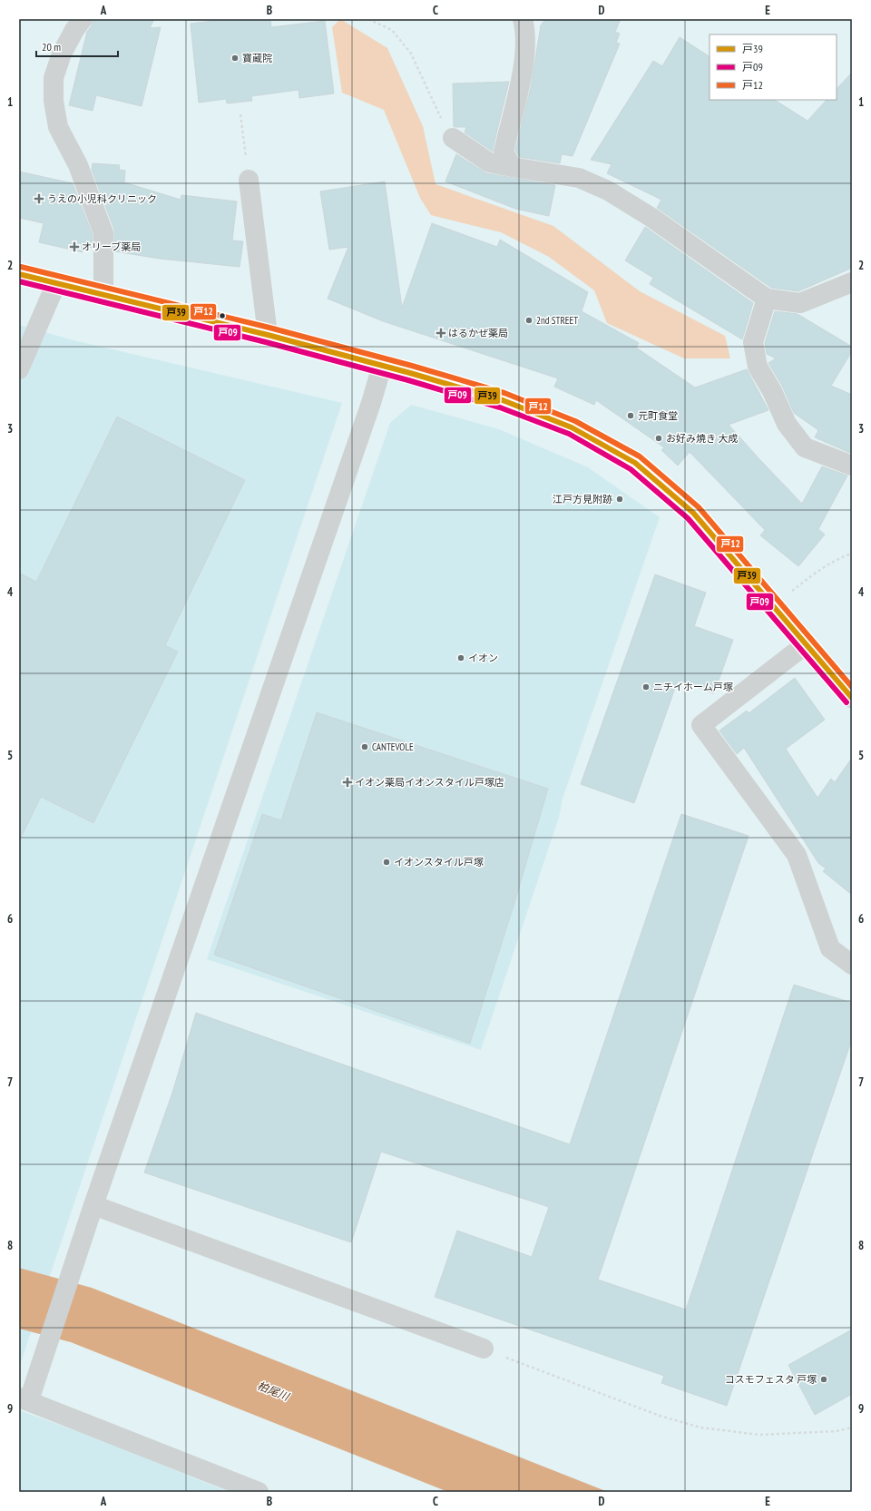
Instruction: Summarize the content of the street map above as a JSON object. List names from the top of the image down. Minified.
{"water":["柏尾川"],"places":{"other":["寶蔵院","2nd STREET","元町食堂","お好み焼き 大成","江戸方見附跡","イオン","ニチイホーム戸塚","CANTEVOLE","イオンスタイル戸塚","コスモフェスタ 戸塚"],"health":["うえの小児科クリニック","オリーブ薬局","はるかぜ薬局","イオン薬局イオンスタイル戸塚店"]},"lines":["transit line 戸12","transit line 戸39","transit line 戸09"],"legend":["戸39","戸09","戸12"],"scale_bar":"20 m","grid":{"columns":["A","B","C","D","E"],"rows":["1","2","3","4","5","6","7","8","9"]}}
